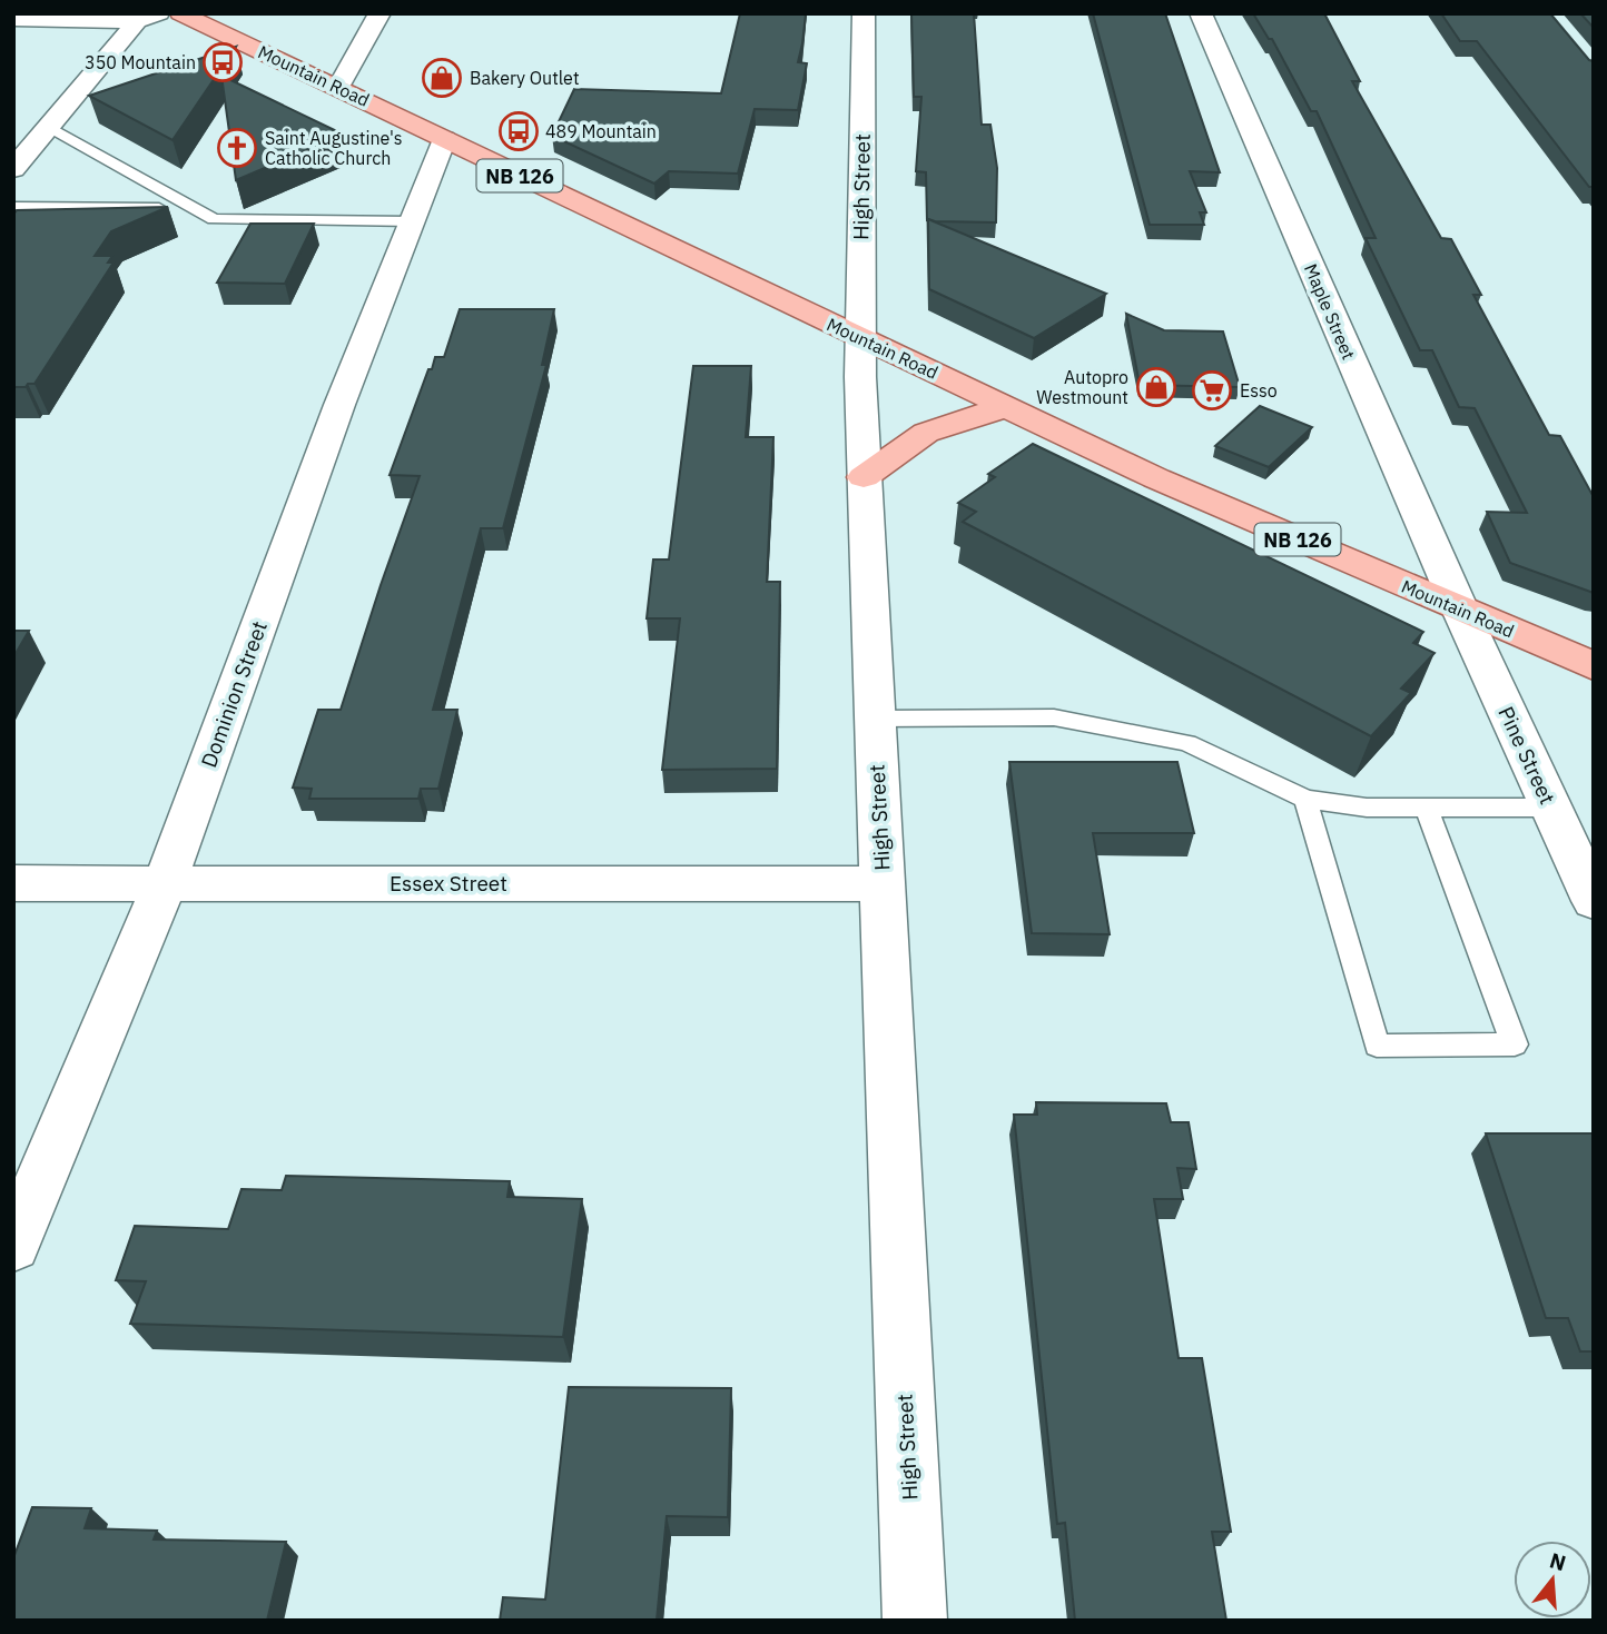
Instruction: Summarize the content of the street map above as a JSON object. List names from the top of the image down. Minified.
{"streets":{"main road":["Mountain Road","NB 126"],"street":["High Street","Maple Street","Dominion Street","Pine Street","Essex Street"]},"crossings":[["Mountain Road","High Street"],["Mountain Road","Maple Street"],["Mountain Road","Dominion Street"],["Mountain Road","Pine Street"],["High Street","Essex Street"],["Maple Street","Pine Street"],["Dominion Street","Essex Street"]],"places":{"bus stop":["350 Mountain","489 Mountain"],"shop":["Bakery Outlet","Autopro Westmount"],"church":["Saint Augustine's Catholic Church"],"supermarket":["Esso"]},"north":"top"}
